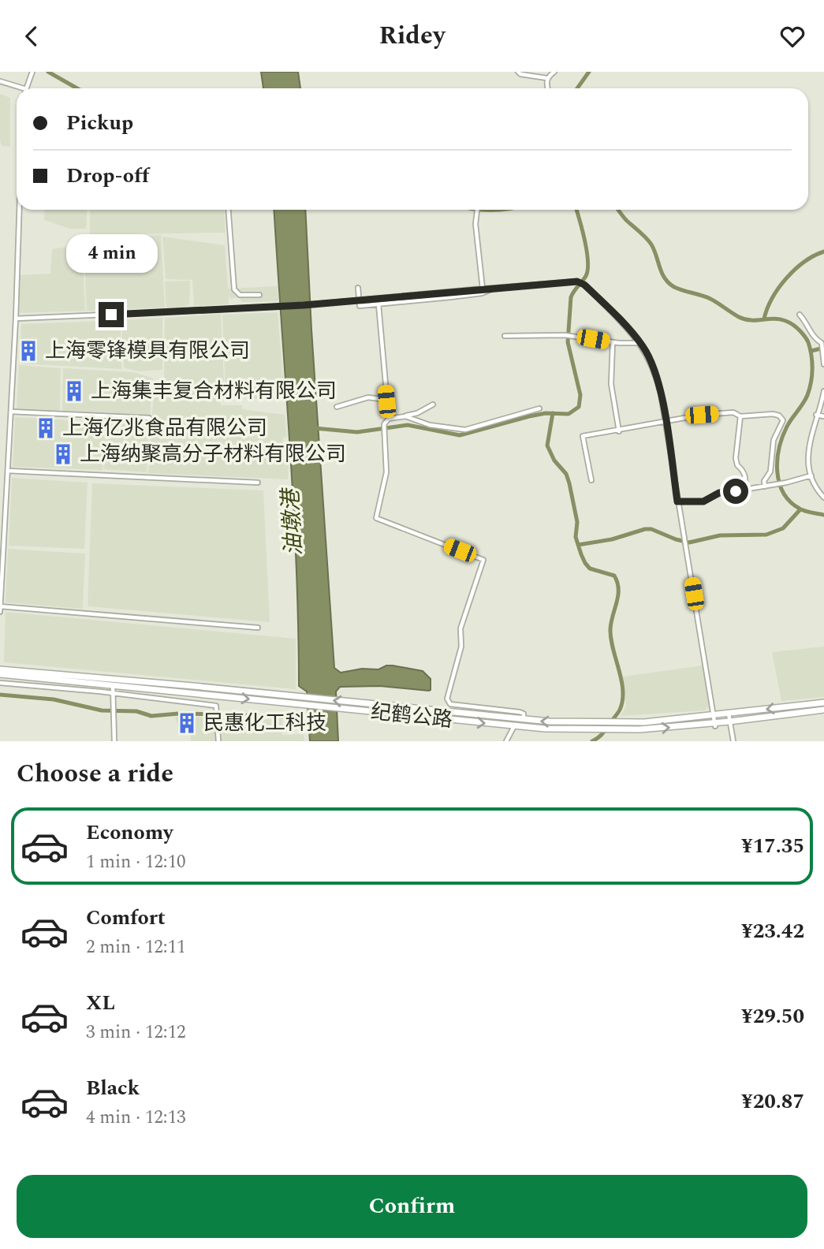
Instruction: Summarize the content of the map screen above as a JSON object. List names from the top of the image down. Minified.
{"streets":{"main road":["纪鹤公路"]},"water":["油墩港"],"places":{"building":["上海零锋模具有限公司","上海集丰复合材料有限公司","上海亿兆食品有限公司","上海纳聚高分子材料有限公司","民惠化工科技"]},"page":{"header":"Ridey","banner":["Pickup","Drop-off"],"bubble":"4 min","heading":"Choose a ride","list":[{"name":"Economy","note":"1 min · 12:10","value":"¥17.35"},{"name":"Comfort","note":"2 min · 12:11","value":"¥23.42"},{"name":"XL","note":"3 min · 12:12","value":"¥29.50"},{"name":"Black","note":"4 min · 12:13","value":"¥20.87"}],"buttons":"Confirm"}}
